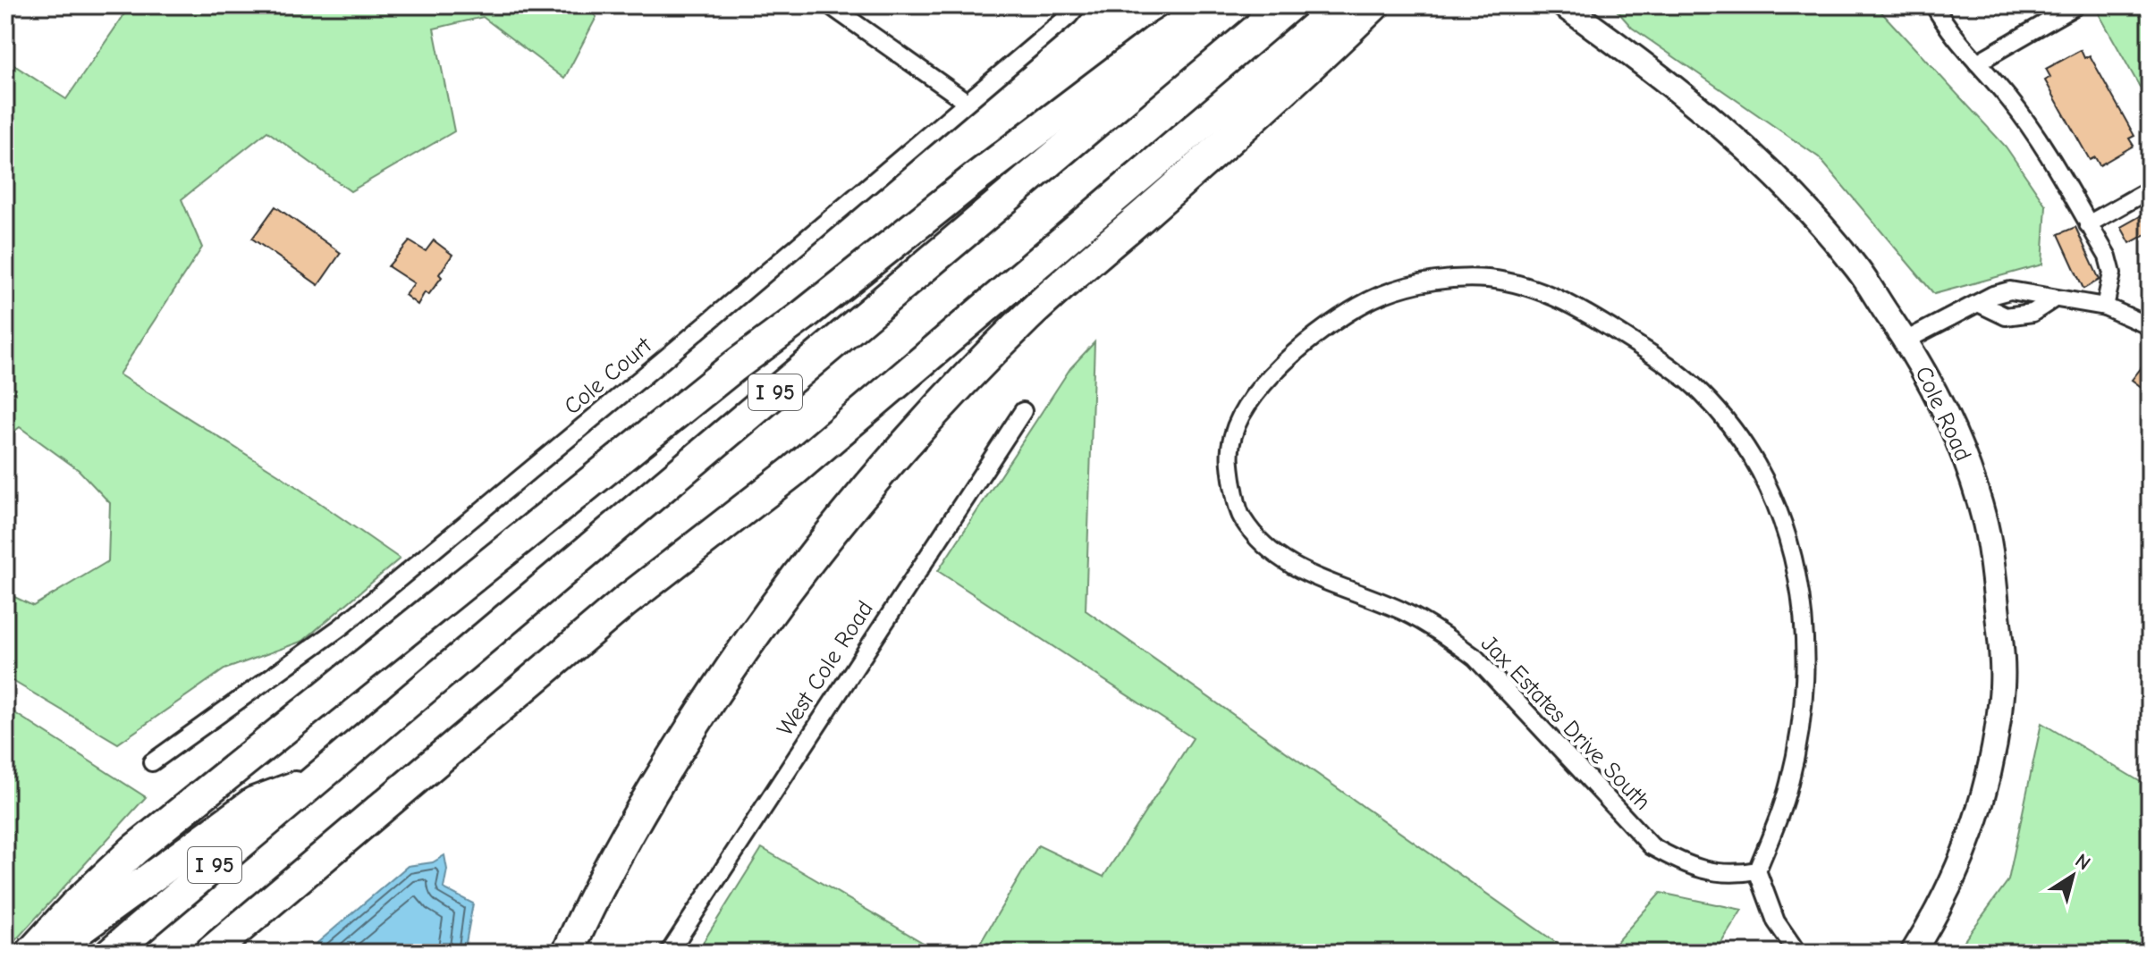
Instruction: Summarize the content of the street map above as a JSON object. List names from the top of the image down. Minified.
{"streets":{"highway":["I 95"],"street":["Cole Court","Cole Road","West Cole Road","Jax Estates Drive South"]},"north":"top right"}
